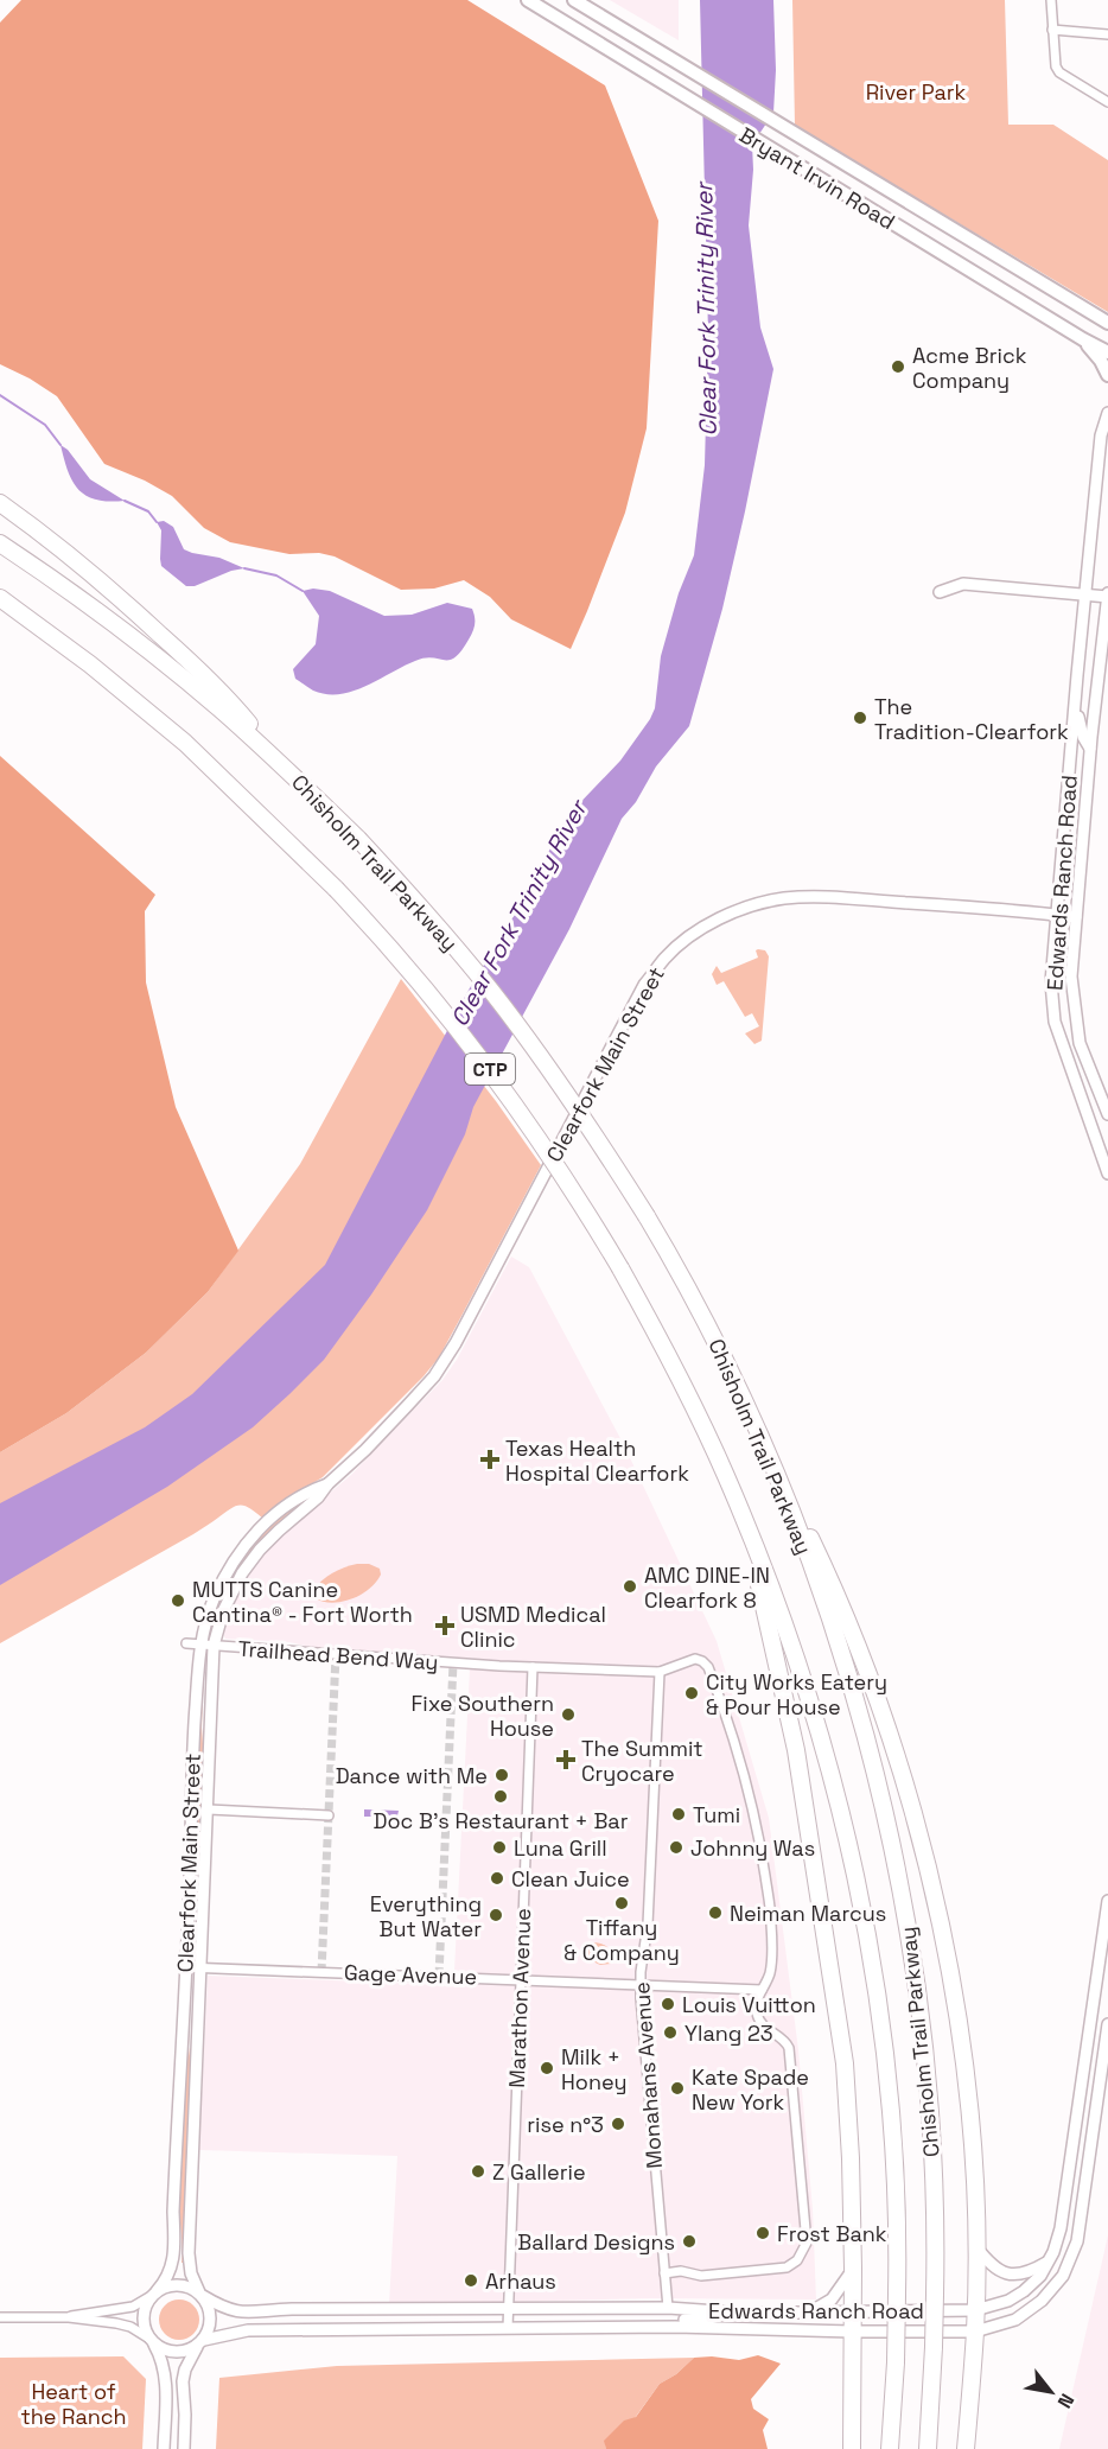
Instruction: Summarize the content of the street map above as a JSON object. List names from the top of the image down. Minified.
{"streets":{"highway":["Chisholm Trail Parkway","CTP"],"main road":["Bryant Irvin Road"],"street":["Edwards Ranch Road","Clearfork Main Street","Trailhead Bend Way","Gage Avenue","Marathon Avenue","Monahans Avenue"]},"crossings":[["Edwards Ranch Road","Clearfork Main Street"],["Edwards Ranch Road","Marathon Avenue"],["Edwards Ranch Road","Monahans Avenue"],["Clearfork Main Street","Trailhead Bend Way"],["Clearfork Main Street","Gage Avenue"],["Trailhead Bend Way","Gage Avenue"],["Trailhead Bend Way","Marathon Avenue"],["Trailhead Bend Way","Monahans Avenue"],["Gage Avenue","Marathon Avenue"],["Gage Avenue","Monahans Avenue"]],"water":["Clear Fork Trinity River"],"parks":["River Park","Heart of the Ranch"],"places":{"other":["Acme Brick Company","The Tradition-Clearfork","AMC DINE-IN Clearfork 8","MUTTS Canine Cantina® - Fort Worth","City Works Eatery & Pour House","Fixe Southern House","Dance with Me","Doc B’s Restaurant + Bar","Tumi","Luna Grill","Johnny Was","Clean Juice","Tiffany & Company","Neiman Marcus","Everything But Water","Louis Vuitton","Ylang 23","Milk + Honey","Kate Spade New York","rise n°3","Z Gallerie","Frost Bank","Ballard Designs","Arhaus"],"health":["Texas Health Hospital Clearfork","USMD Medical Clinic","The Summit Cryocare"]},"north":"bottom right"}
